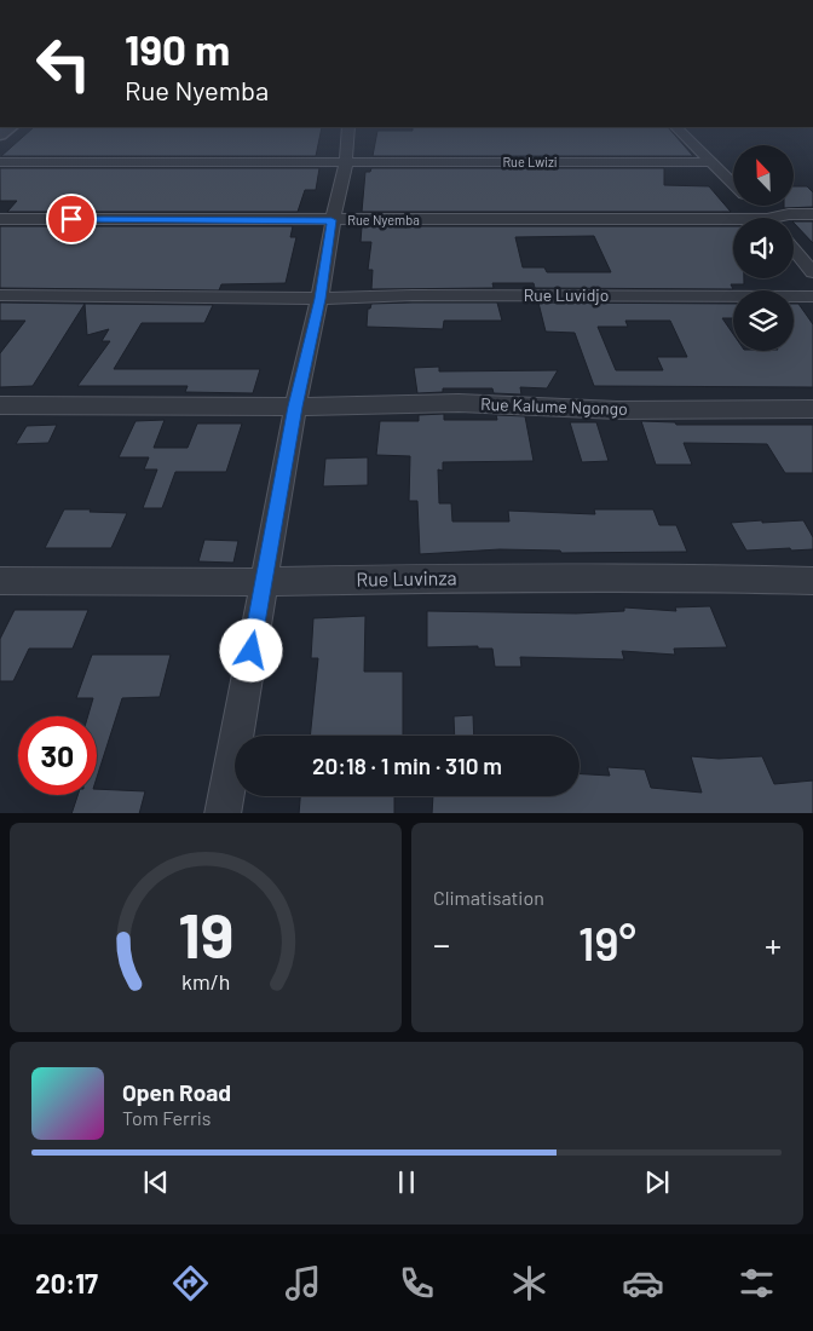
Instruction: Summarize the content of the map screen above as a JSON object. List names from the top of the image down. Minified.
{"streets":{"street":["Rue Lwizi","Rue Nyemba","Rue Luvidjo","Rue Kalume Ngongo","Rue Luvinza"]},"north":"top left","page":{"turn":["190 m","Rue Nyemba"],"limit":"30","trip":"20:18 · 1 min · 310 m","tile":"Climatisation","heat":["−","19°","+"],"song":["Open Road","Tom Ferris"],"tabs":"20:17","gauge":["19","km/h"]}}
